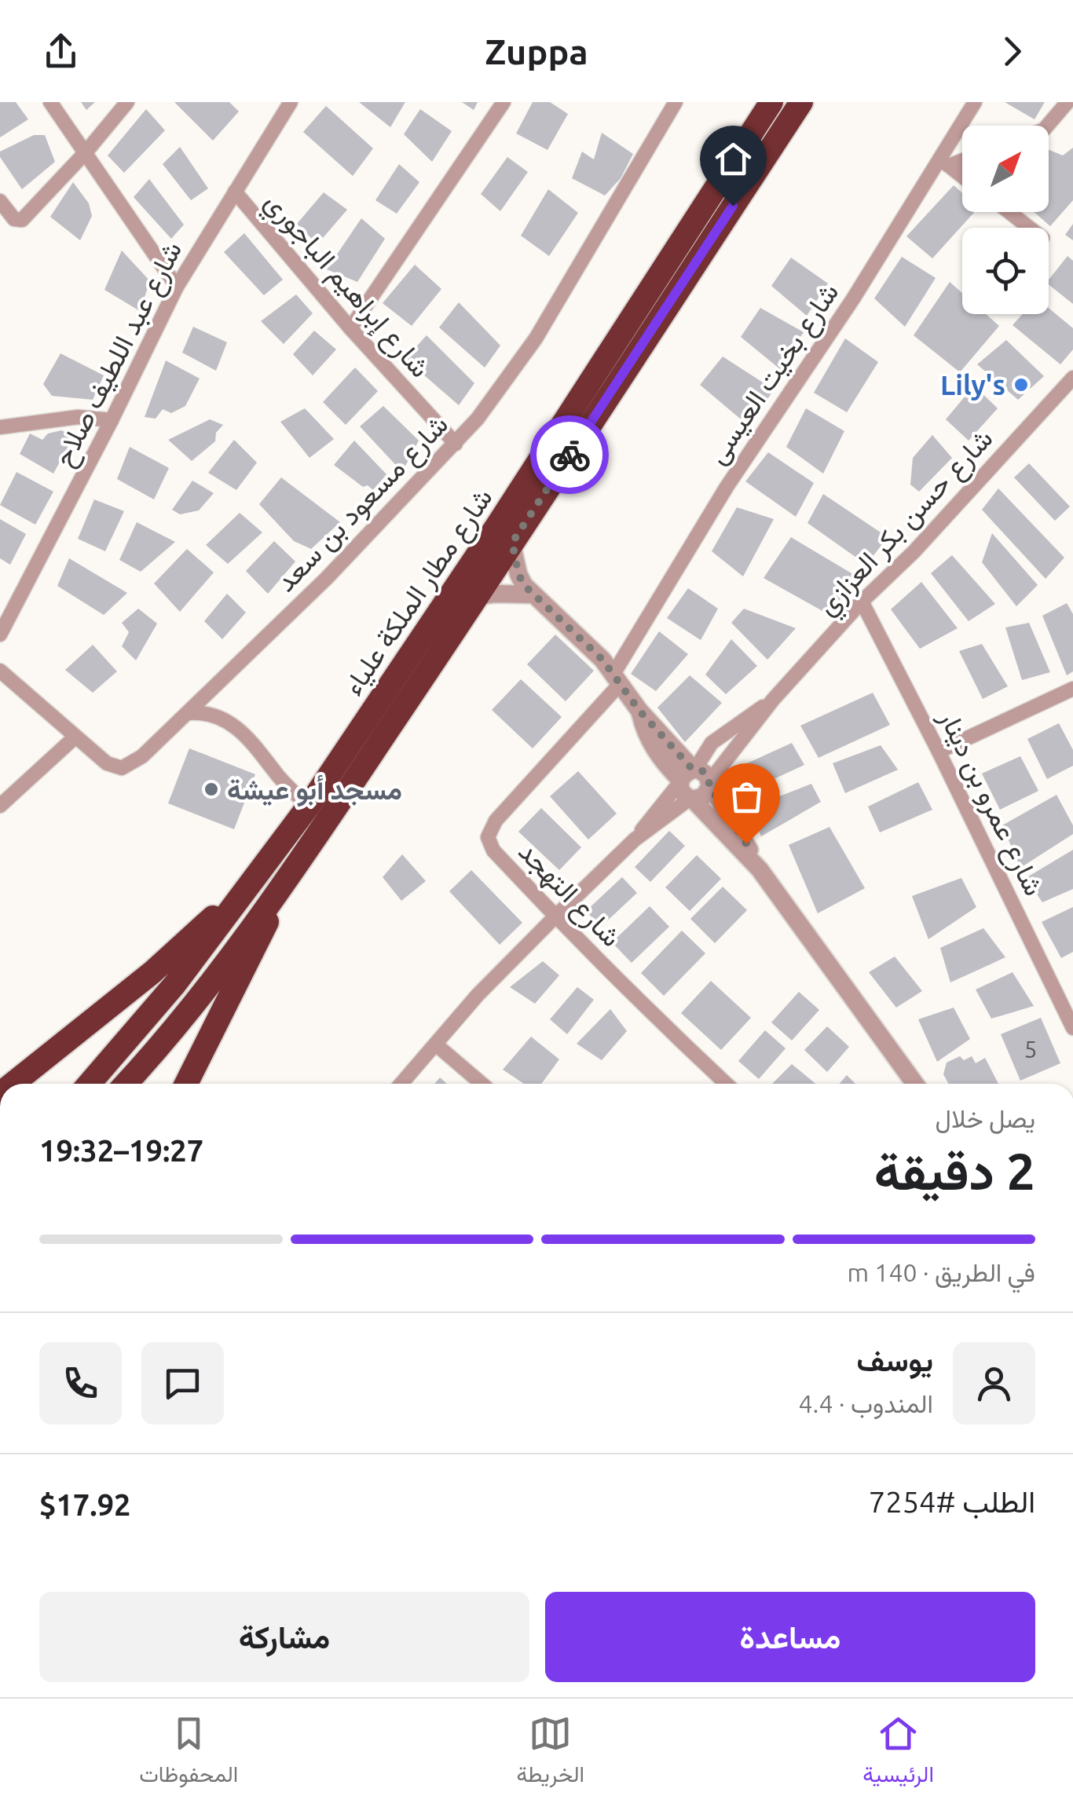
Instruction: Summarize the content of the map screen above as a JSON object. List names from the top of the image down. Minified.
{"streets":{"highway":["شارع مطار الملكة علياء"],"street":["شارع إبراهيم الباجوري","شارع عبد اللطيف صلاح","شارع بخيت العيسى","شارع مسعود بن سعد","شارع حسن بكر العزازي","شارع عمرو بن دينار","شارع التهجد"]},"crossings":[["شارع إبراهيم الباجوري","شارع عبد اللطيف صلاح"],["شارع إبراهيم الباجوري","شارع مسعود بن سعد"],["شارع بخيت العيسى","شارع التهجد"],["شارع حسن بكر العزازي","شارع عمرو بن دينار"]],"places":["Lily's","مسجد أبو عيشة"],"house_numbers":["5"],"north":"top right","page":{"header":"Zuppa","heading":["2 دقيقة","يصل خلال","19:27–19:32"],"panel":["يوسف","المندوب · 4.4","الطلب #7254","$17.92"],"bar":"في الطريق · 140 m","buttons":["مساعدة","مشاركة"],"tabs":["الرئيسية","الخريطة","المحفوظات"]}}
